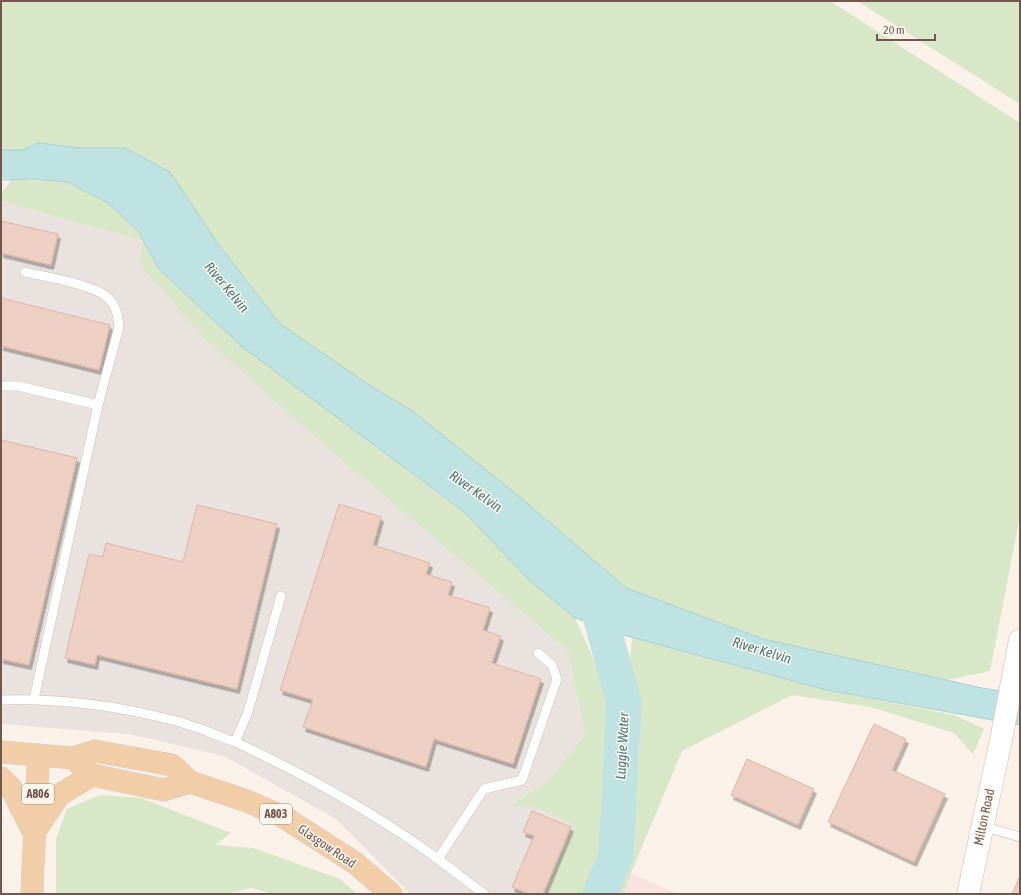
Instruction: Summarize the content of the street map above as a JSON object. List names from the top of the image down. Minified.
{"streets":{"main road":["A806","A803","Milton Road","Glasgow Road"]},"crossings":[["A806","Glasgow Road"]],"water":["River Kelvin","Luggie Water"],"scale_bar":"20 m"}
